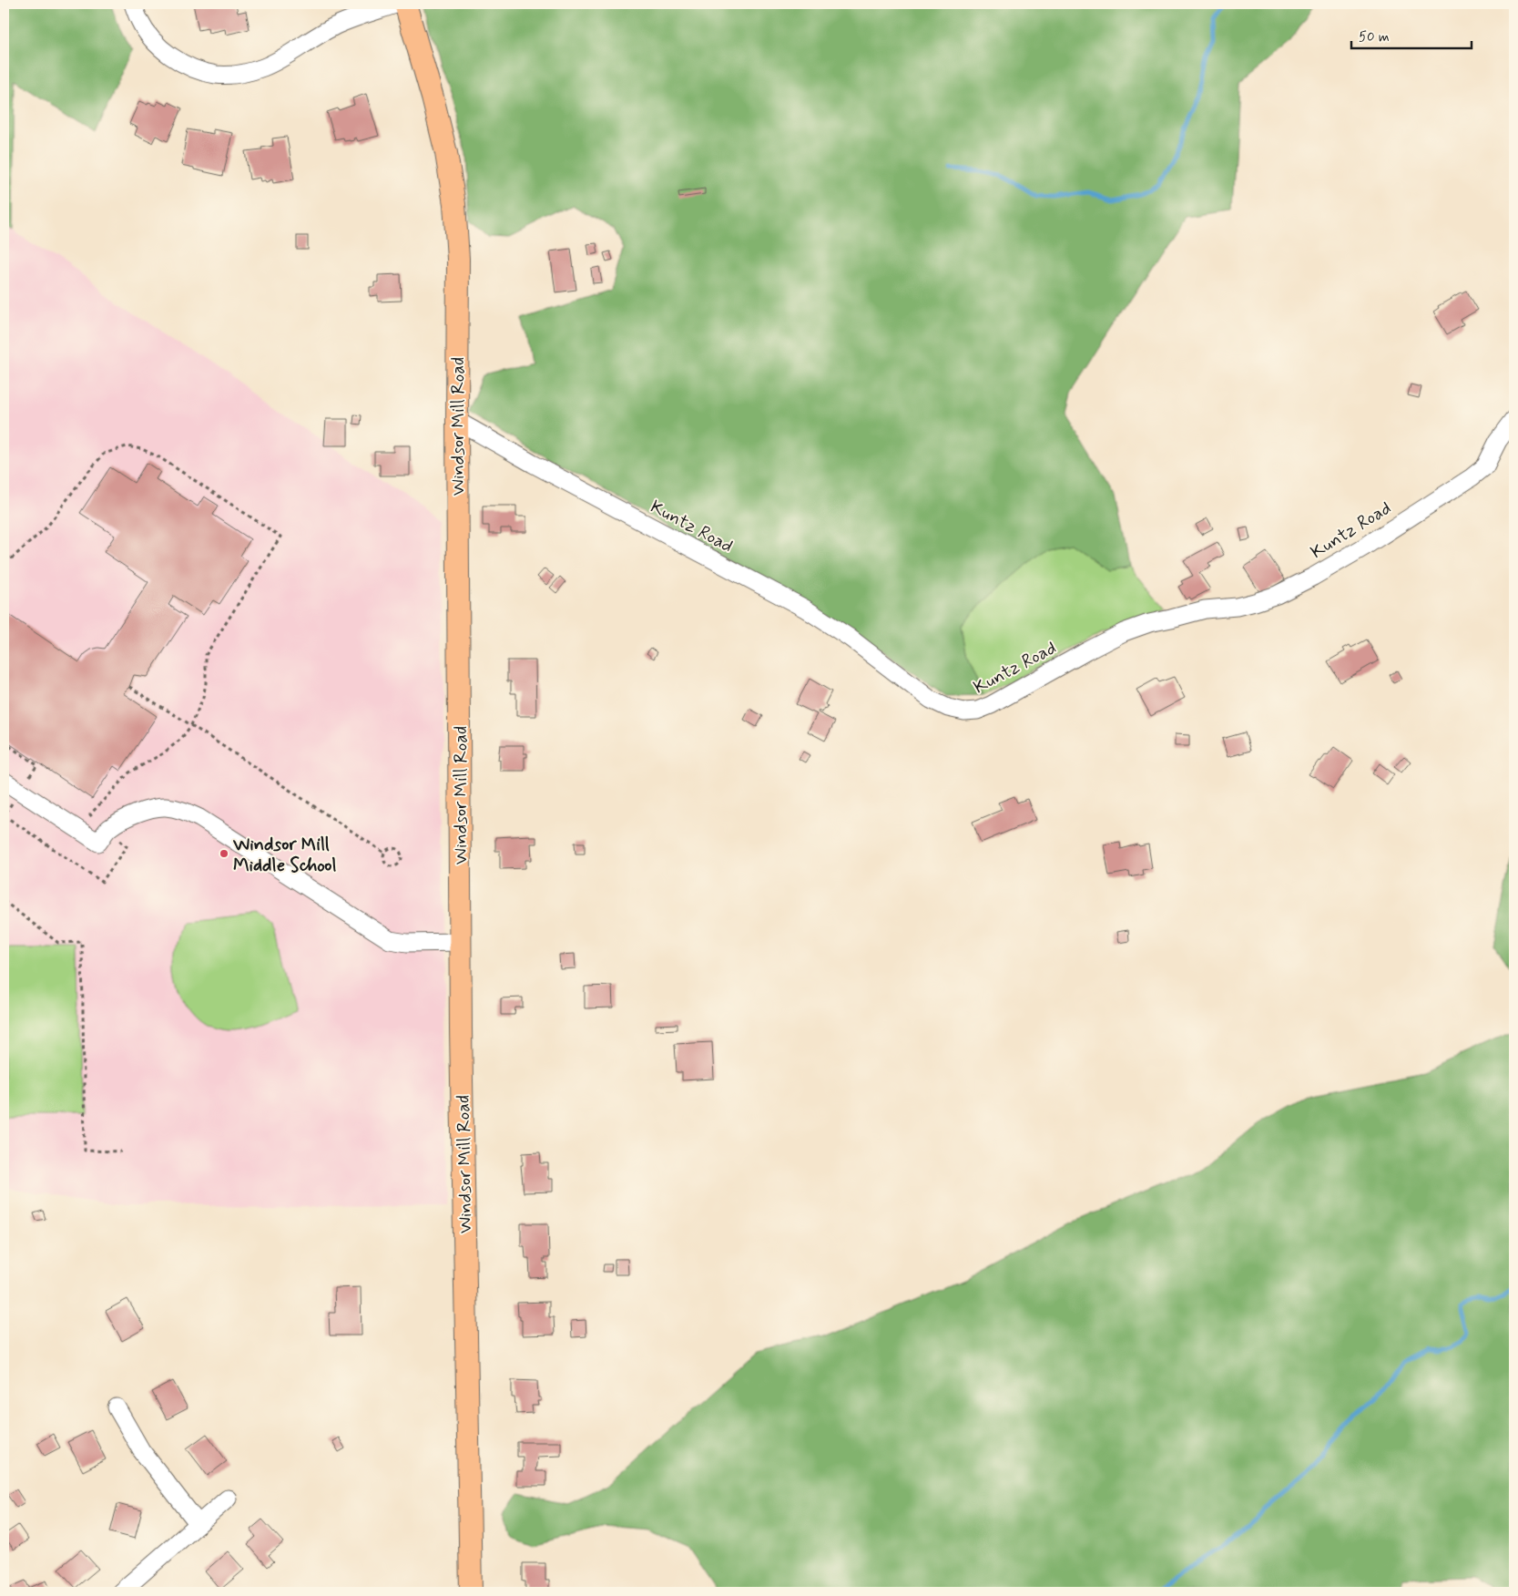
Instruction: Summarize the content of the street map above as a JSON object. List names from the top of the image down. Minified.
{"streets":{"main road":["Windsor Mill Road"],"street":["Kuntz Road"]},"crossings":[["Windsor Mill Road","Kuntz Road"]],"places":["Windsor Mill Middle School"],"scale_bar":"50 m"}
